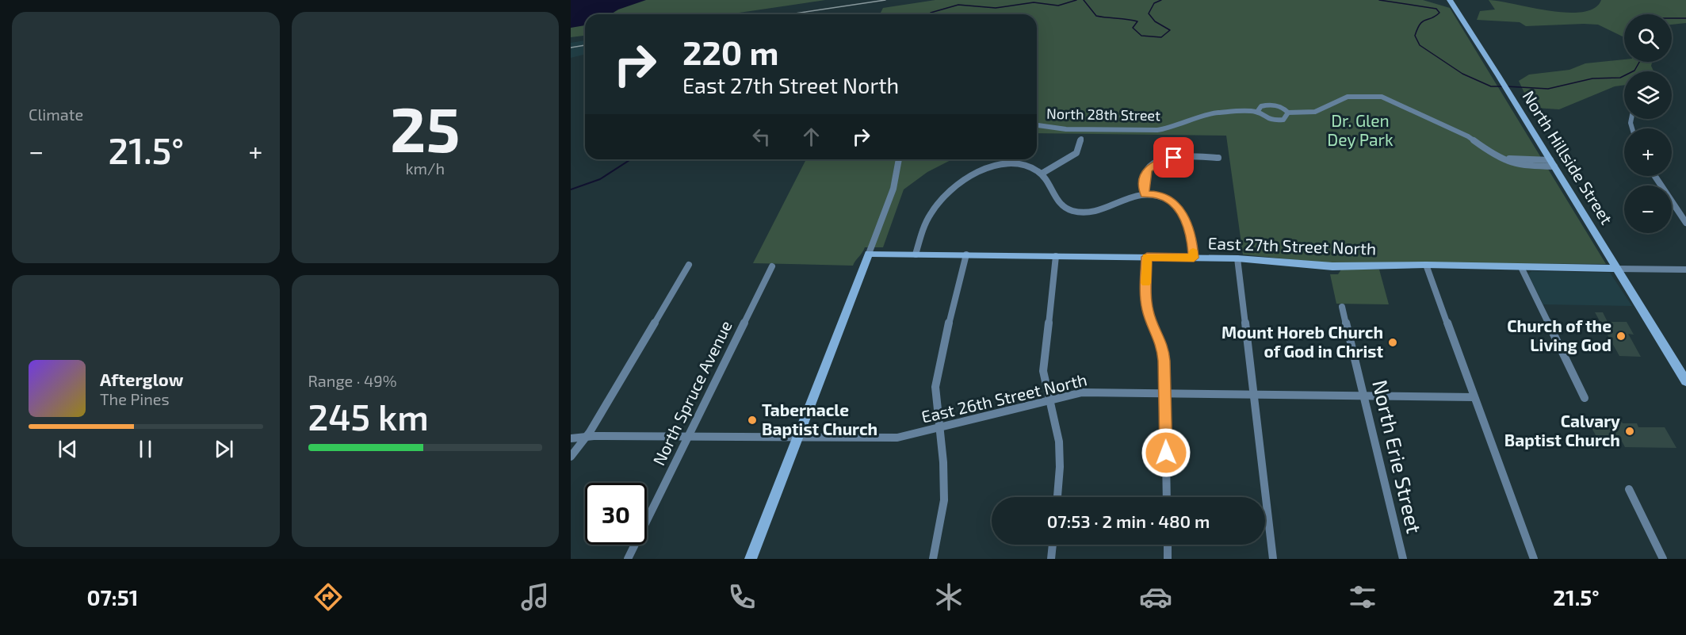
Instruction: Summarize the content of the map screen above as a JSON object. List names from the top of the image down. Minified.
{"streets":{"street":["North 28th Street","North Hillside Street","East 27th Street North","North Spruce Avenue","East 26th Street North","North Erie Street"]},"crossings":[["North 28th Street","North Hillside Street"],["North Hillside Street","East 27th Street North"],["North Spruce Avenue","East 26th Street North"],["East 26th Street North","North Erie Street"]],"parks":["Dr. Glen Dey Park"],"places":["Church of the Living God","Mount Horeb Church of God in Christ","Tabernacle Baptist Church","Calvary Baptist Church"],"page":{"tile":["Climate",["25","km/h"],["Range · 49%","245 km"]],"map_buttons":["+","−"],"turn":["220 m","East 27th Street North"],"heat":["−","21.5°","+"],"song":["Afterglow","The Pines"],"limit":"30","trip":"07:53 · 2 min · 480 m","tabs":["07:51","21.5°"]}}
